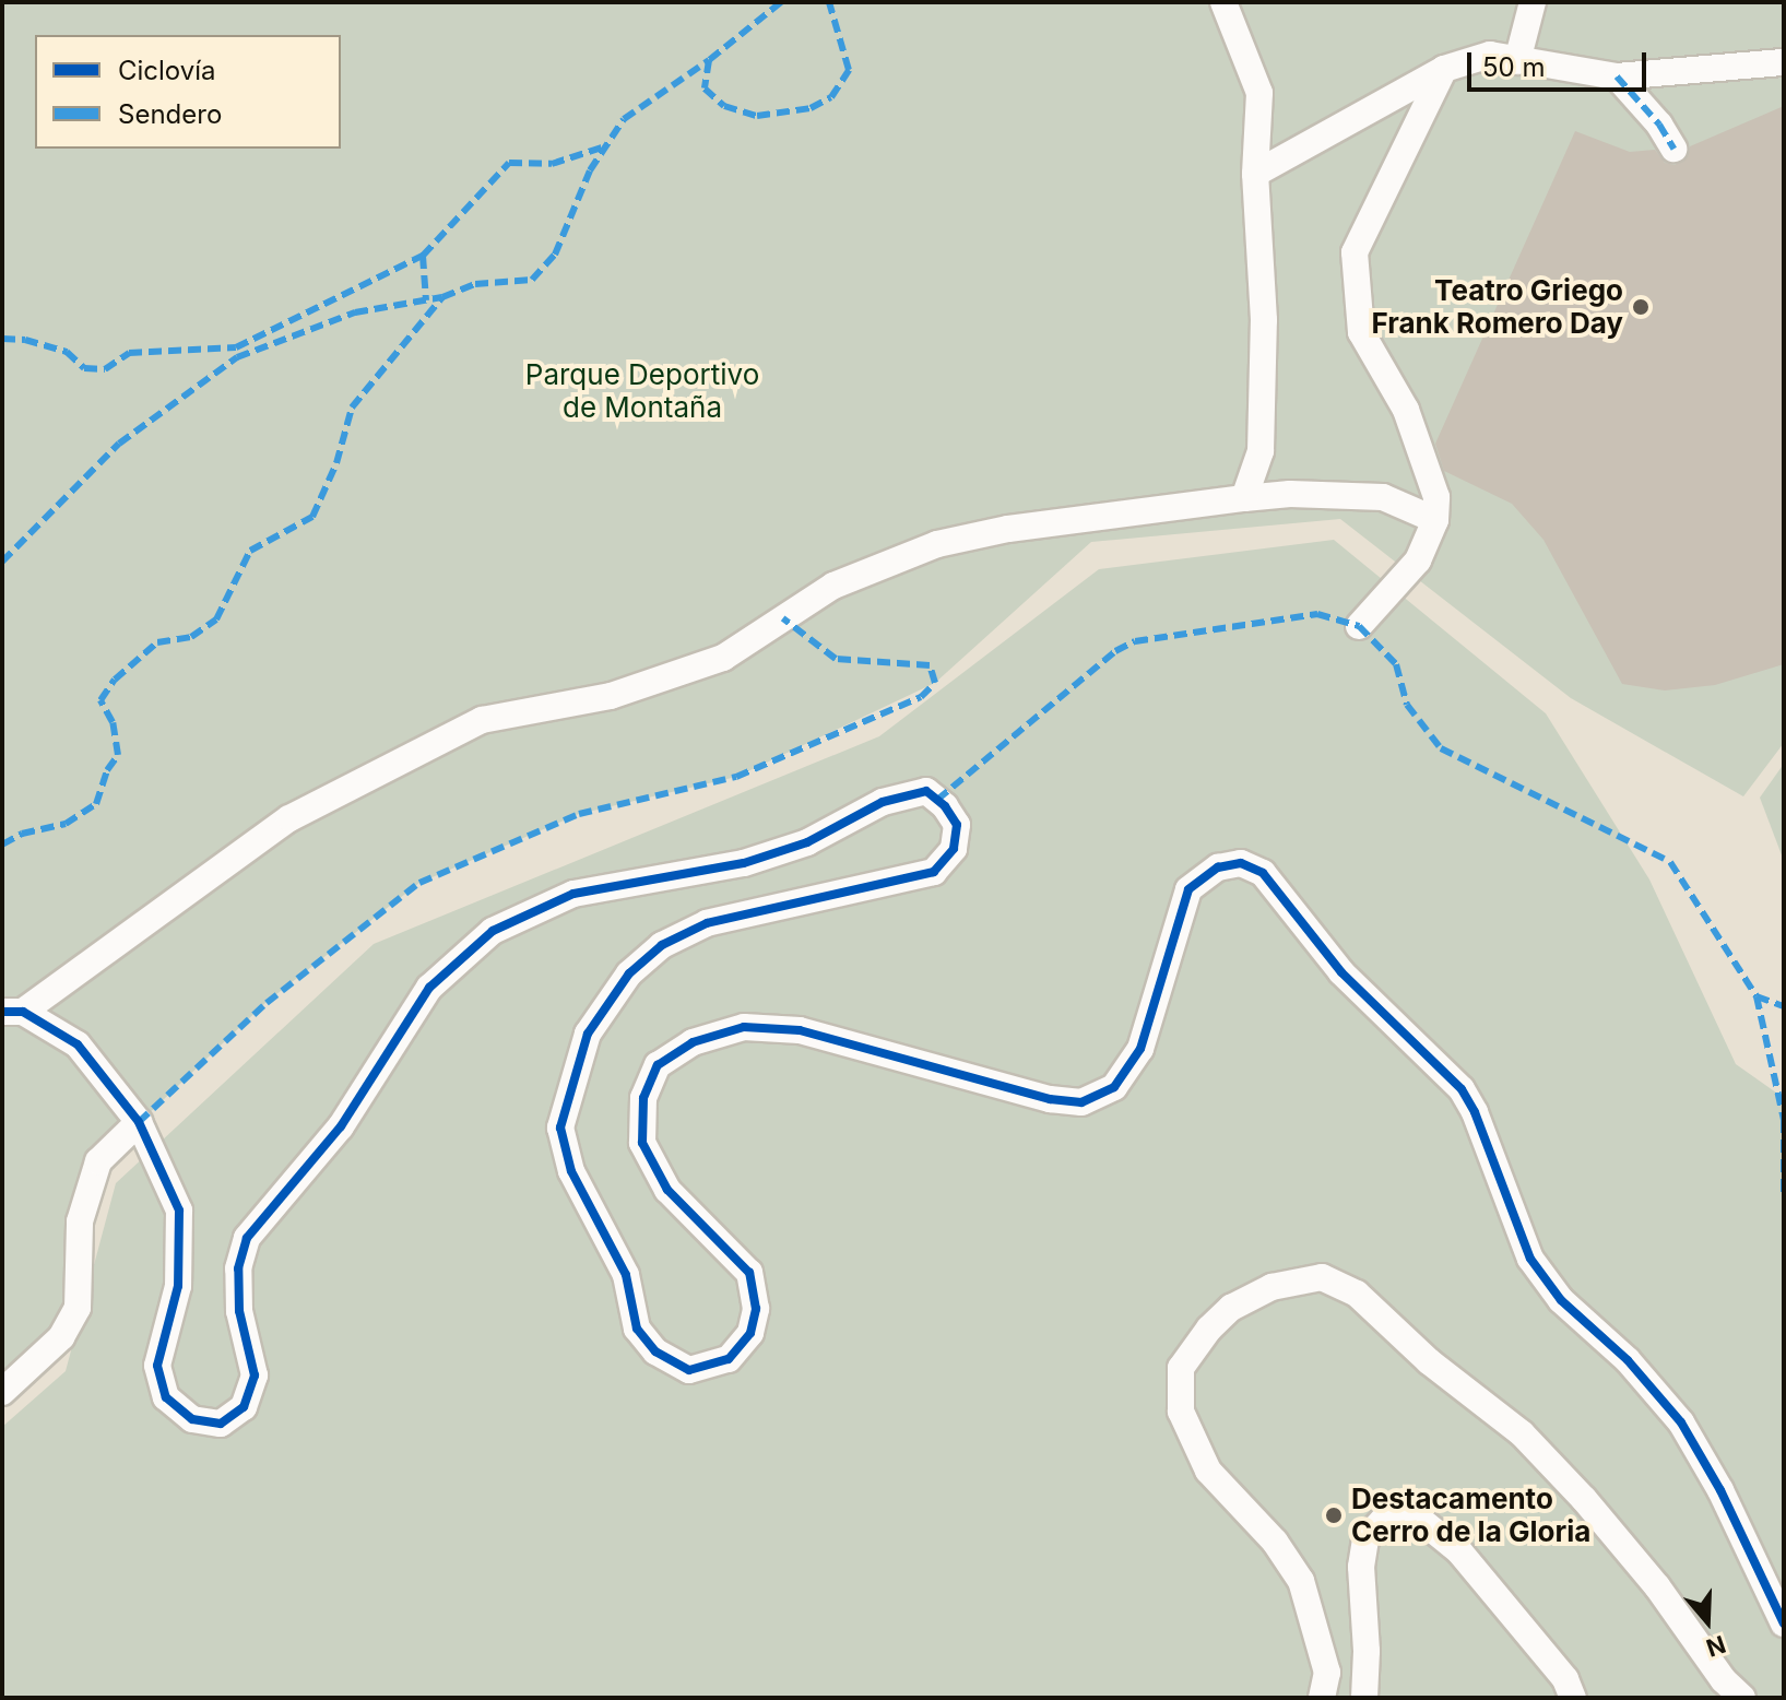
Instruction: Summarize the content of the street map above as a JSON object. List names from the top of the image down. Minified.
{"parks":["Parque Deportivo de Montaña"],"places":["Teatro Griego Frank Romero Day","Destacamento Cerro de la Gloria"],"legend":["Ciclovía","Sendero"],"scale_bar":"50 m","north":"bottom"}
